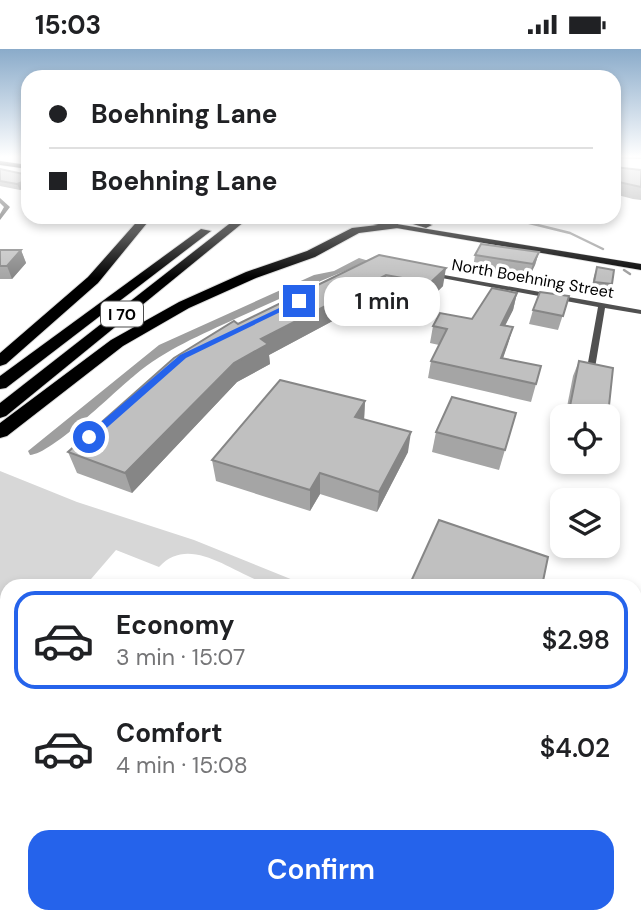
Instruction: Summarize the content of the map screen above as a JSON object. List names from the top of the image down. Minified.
{"streets":{"highway":["I 70"],"street":["North Boehning Street"]},"page":{"status":"15:03","banner":["Boehning Lane","Boehning Lane"],"bubble":"1 min","list":[{"name":"Economy","note":"3 min · 15:07","value":"$2.98"},{"name":"Comfort","note":"4 min · 15:08","value":"$4.02"}],"buttons":"Confirm"}}
